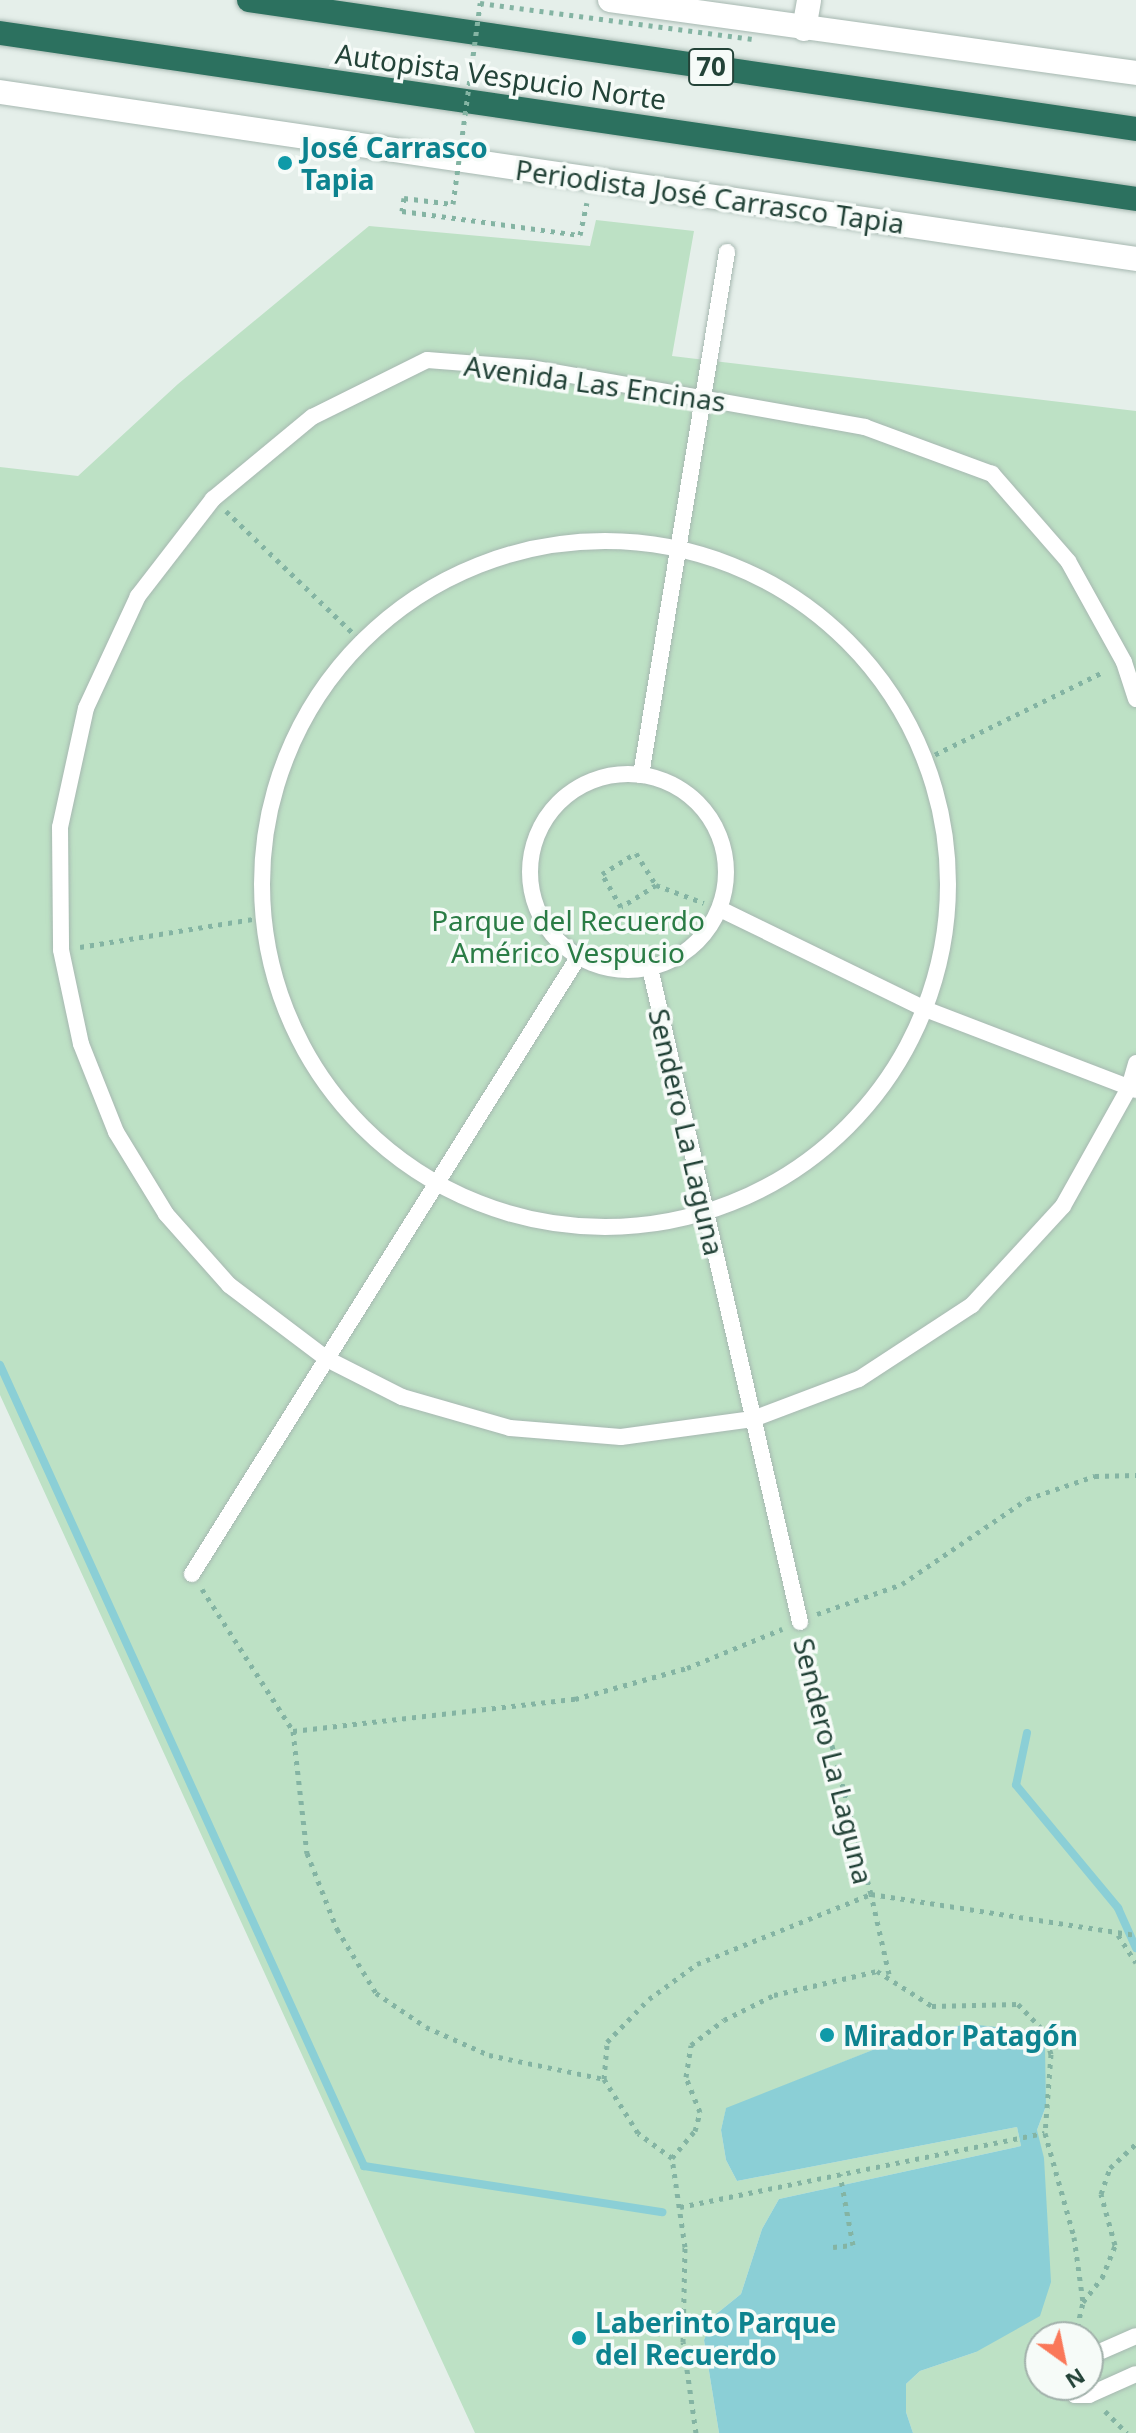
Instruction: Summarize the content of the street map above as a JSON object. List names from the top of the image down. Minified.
{"streets":{"highway":["70","Autopista Vespucio Norte"],"main road":["Periodista José Carrasco Tapia"],"lane":["Avenida Las Encinas","Sendero La Laguna"]},"crossings":[["Avenida Las Encinas","Sendero La Laguna"]],"parks":["Parque del Recuerdo Américo Vespucio"],"places":["José Carrasco Tapia","Mirador Patagón","Laberinto Parque del Recuerdo"],"north":"bottom right"}
